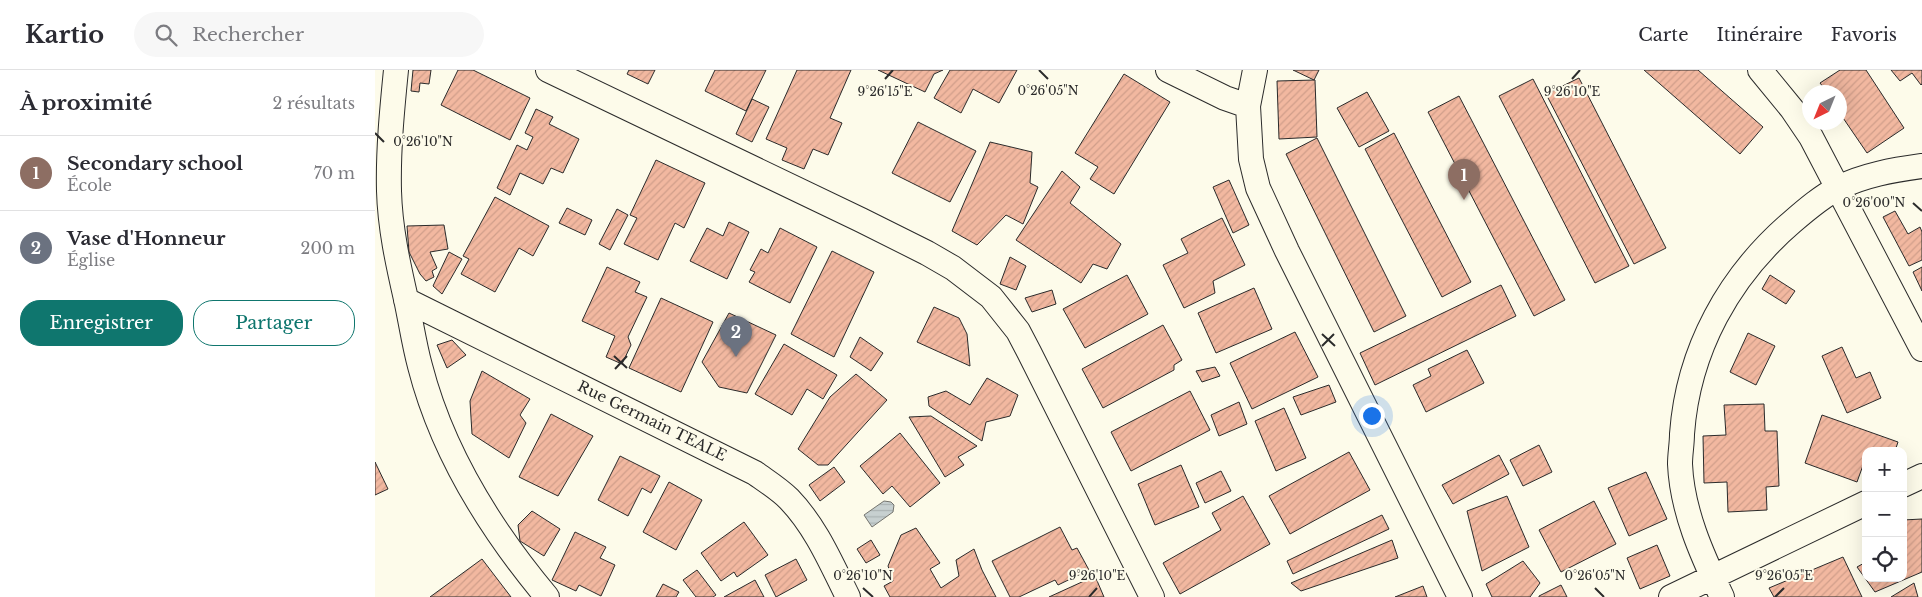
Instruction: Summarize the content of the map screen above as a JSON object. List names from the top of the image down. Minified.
{"streets":{"street":["Rue Germain TEALE"]},"north":"bottom left","page":{"header":"Kartio","search":"Rechercher","nav":["Carte","Itinéraire","Favoris"],"heading":["À proximité","2 résultats"],"list":[{"mark":"1","name":"Secondary school","note":"École","value":"70 m"},{"mark":"2","name":"Vase d'Honneur","note":"Église","value":"200 m"}],"pins":["1","2"],"buttons":["Enregistrer","Partager"],"map_buttons":["+","−"]},"coordinates":["0°26'05\"N","9°26'15\"E","9°26'10\"E","0°26'10\"N","0°26'00\"N","9°26'05\"E"]}
